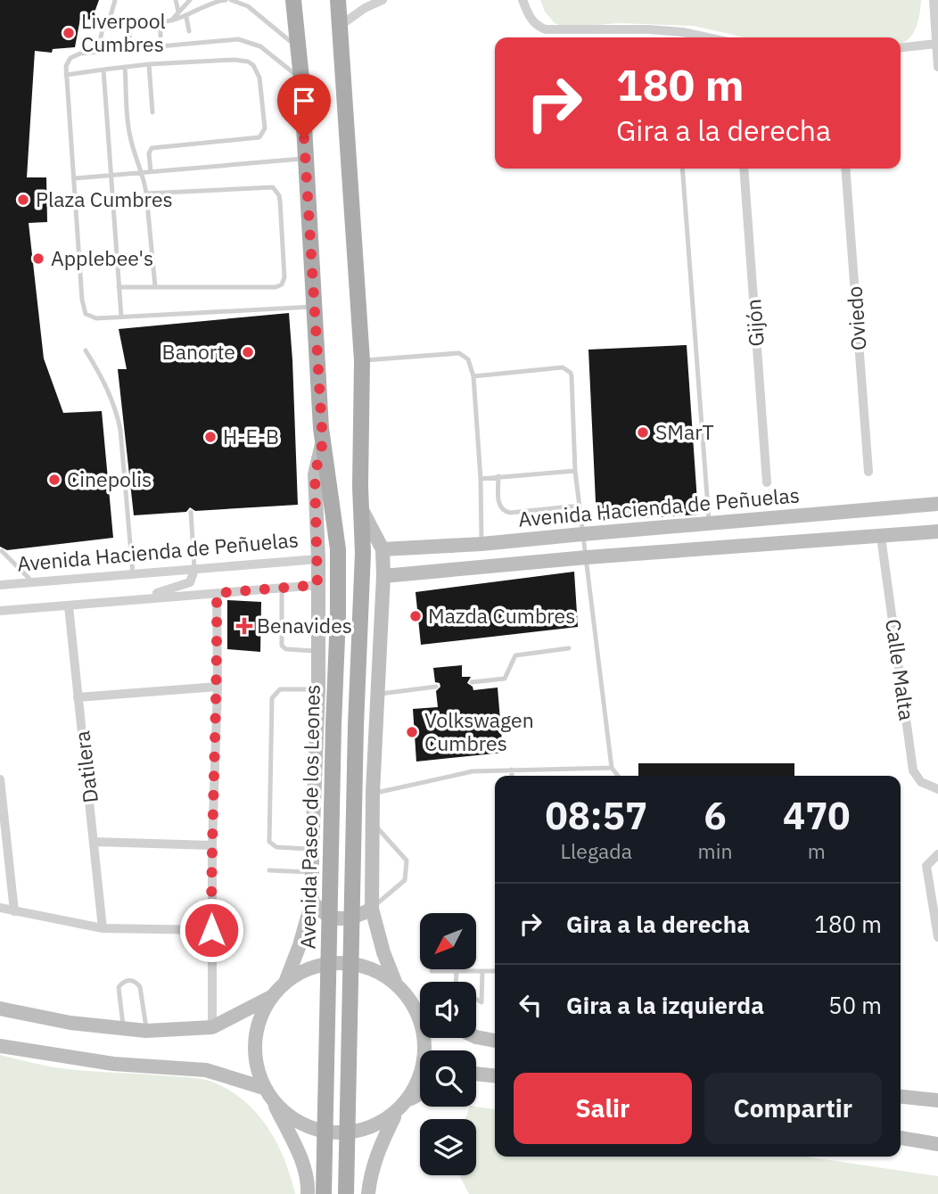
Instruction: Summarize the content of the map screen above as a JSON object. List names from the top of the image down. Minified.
{"streets":{"main road":["Avenida Paseo de los Leones"],"street":["Oviedo","Gijón","Avenida Hacienda de Peñuelas","Calle Malta","Datilera"]},"crossings":[["Avenida Hacienda de Peñuelas","Avenida Paseo de los Leones"]],"places":{"other":["Liverpool Cumbres","Plaza Cumbres","Applebee's","Banorte","SMarT","H-E-B","Cinepolis","Mazda Cumbres","Volkswagen Cumbres"],"health":["Benavides"]},"north":"bottom left","page":{"turn":["180 m","Gira a la derecha"],"eta":["08:57","Llegada","6","min","470","m"],"list":[{"name":"Gira a la derecha","value":"180 m"},{"name":"Gira a la izquierda","value":"50 m"}],"buttons":["Salir","Compartir"]}}
